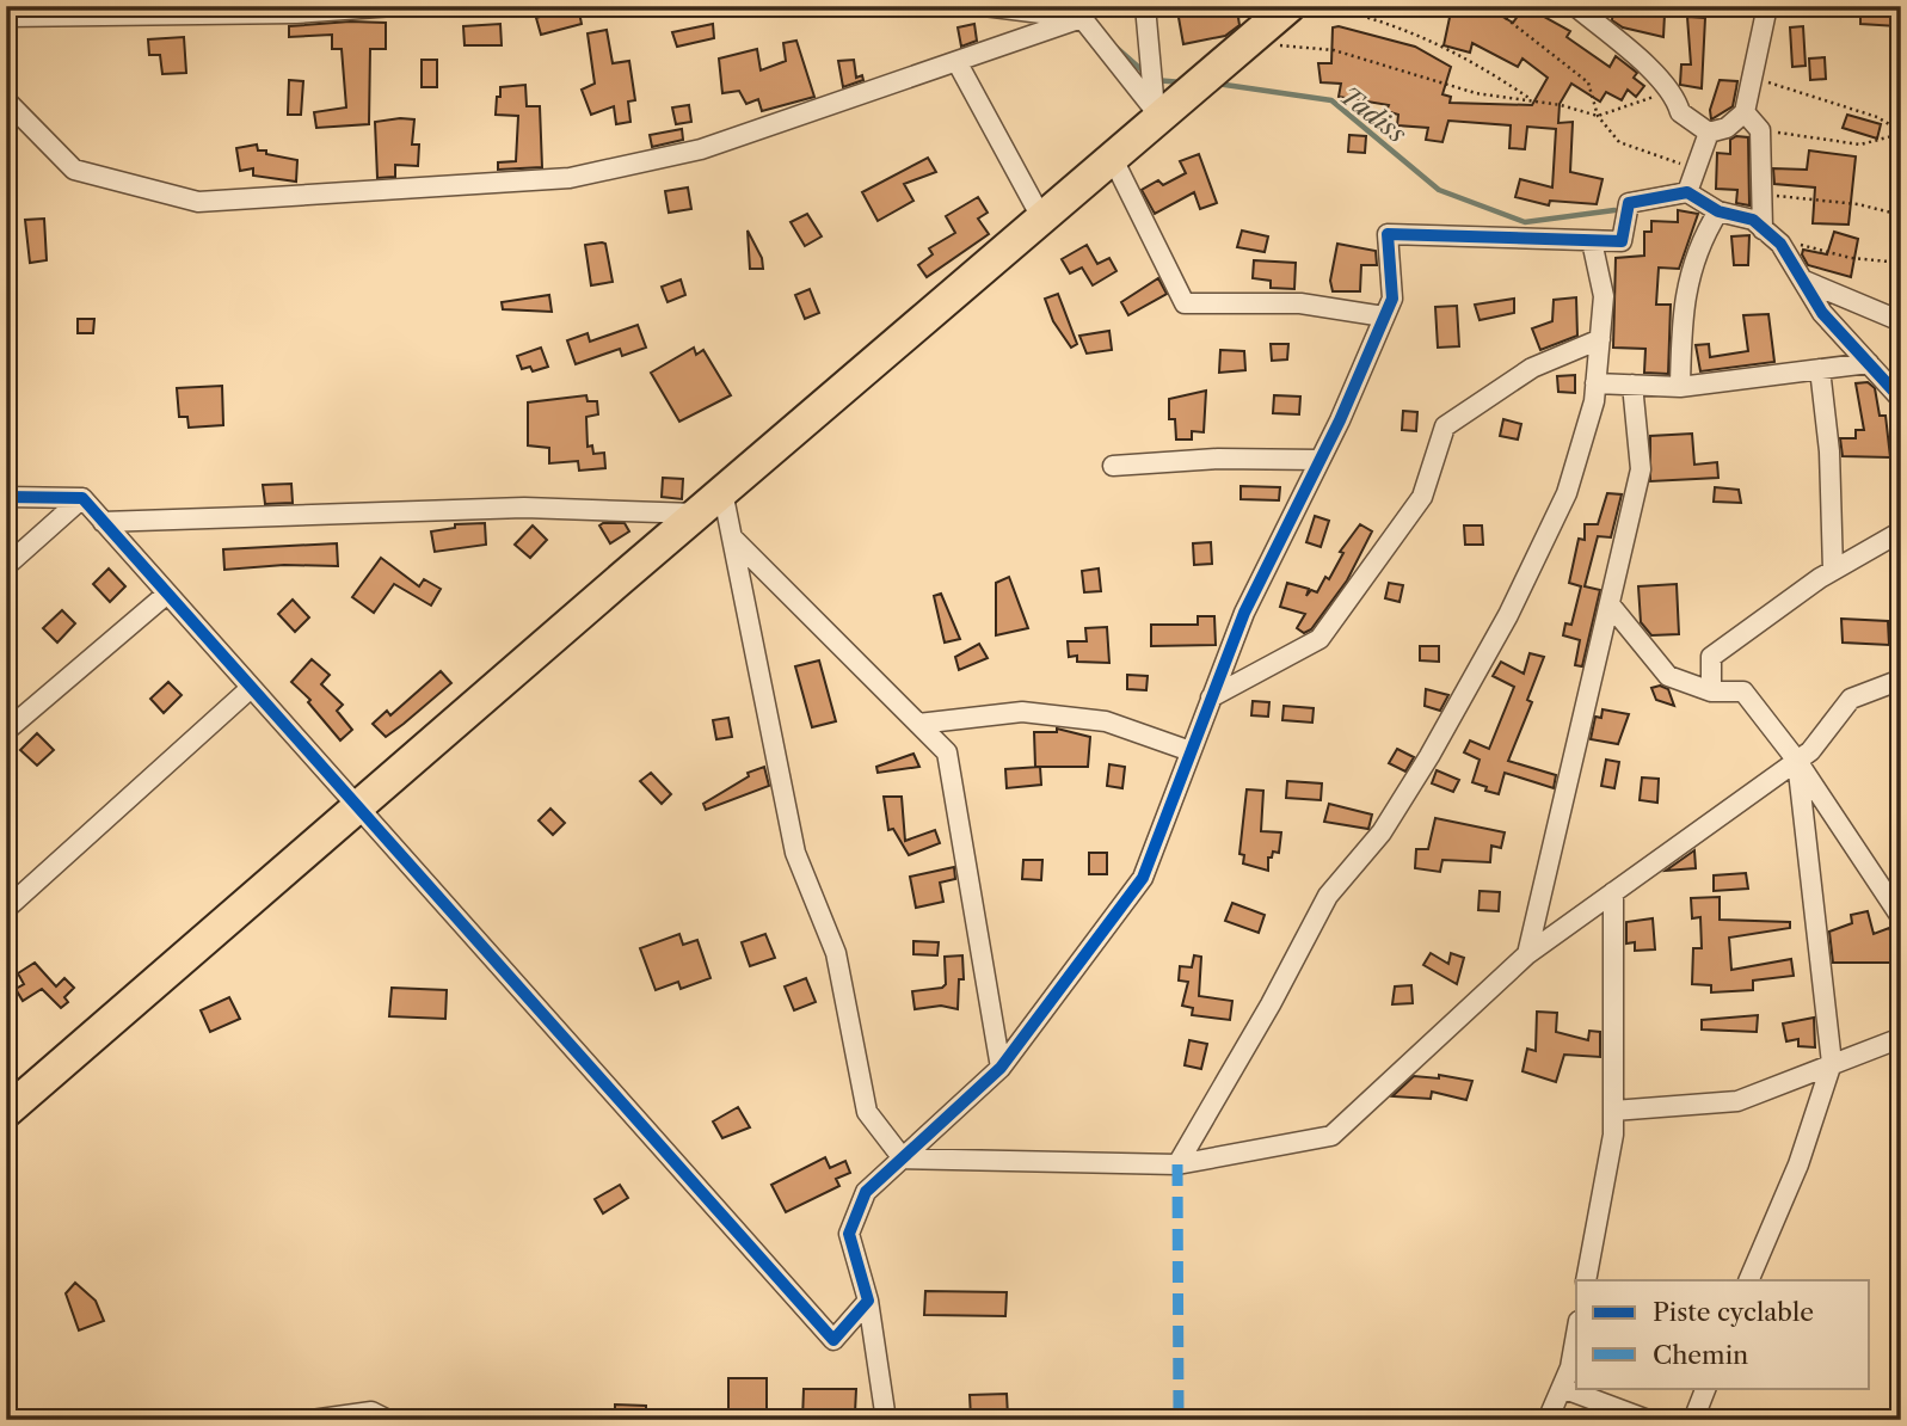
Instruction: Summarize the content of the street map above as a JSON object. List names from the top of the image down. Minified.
{"water":["Tadiss"],"legend":["Piste cyclable","Chemin"]}
